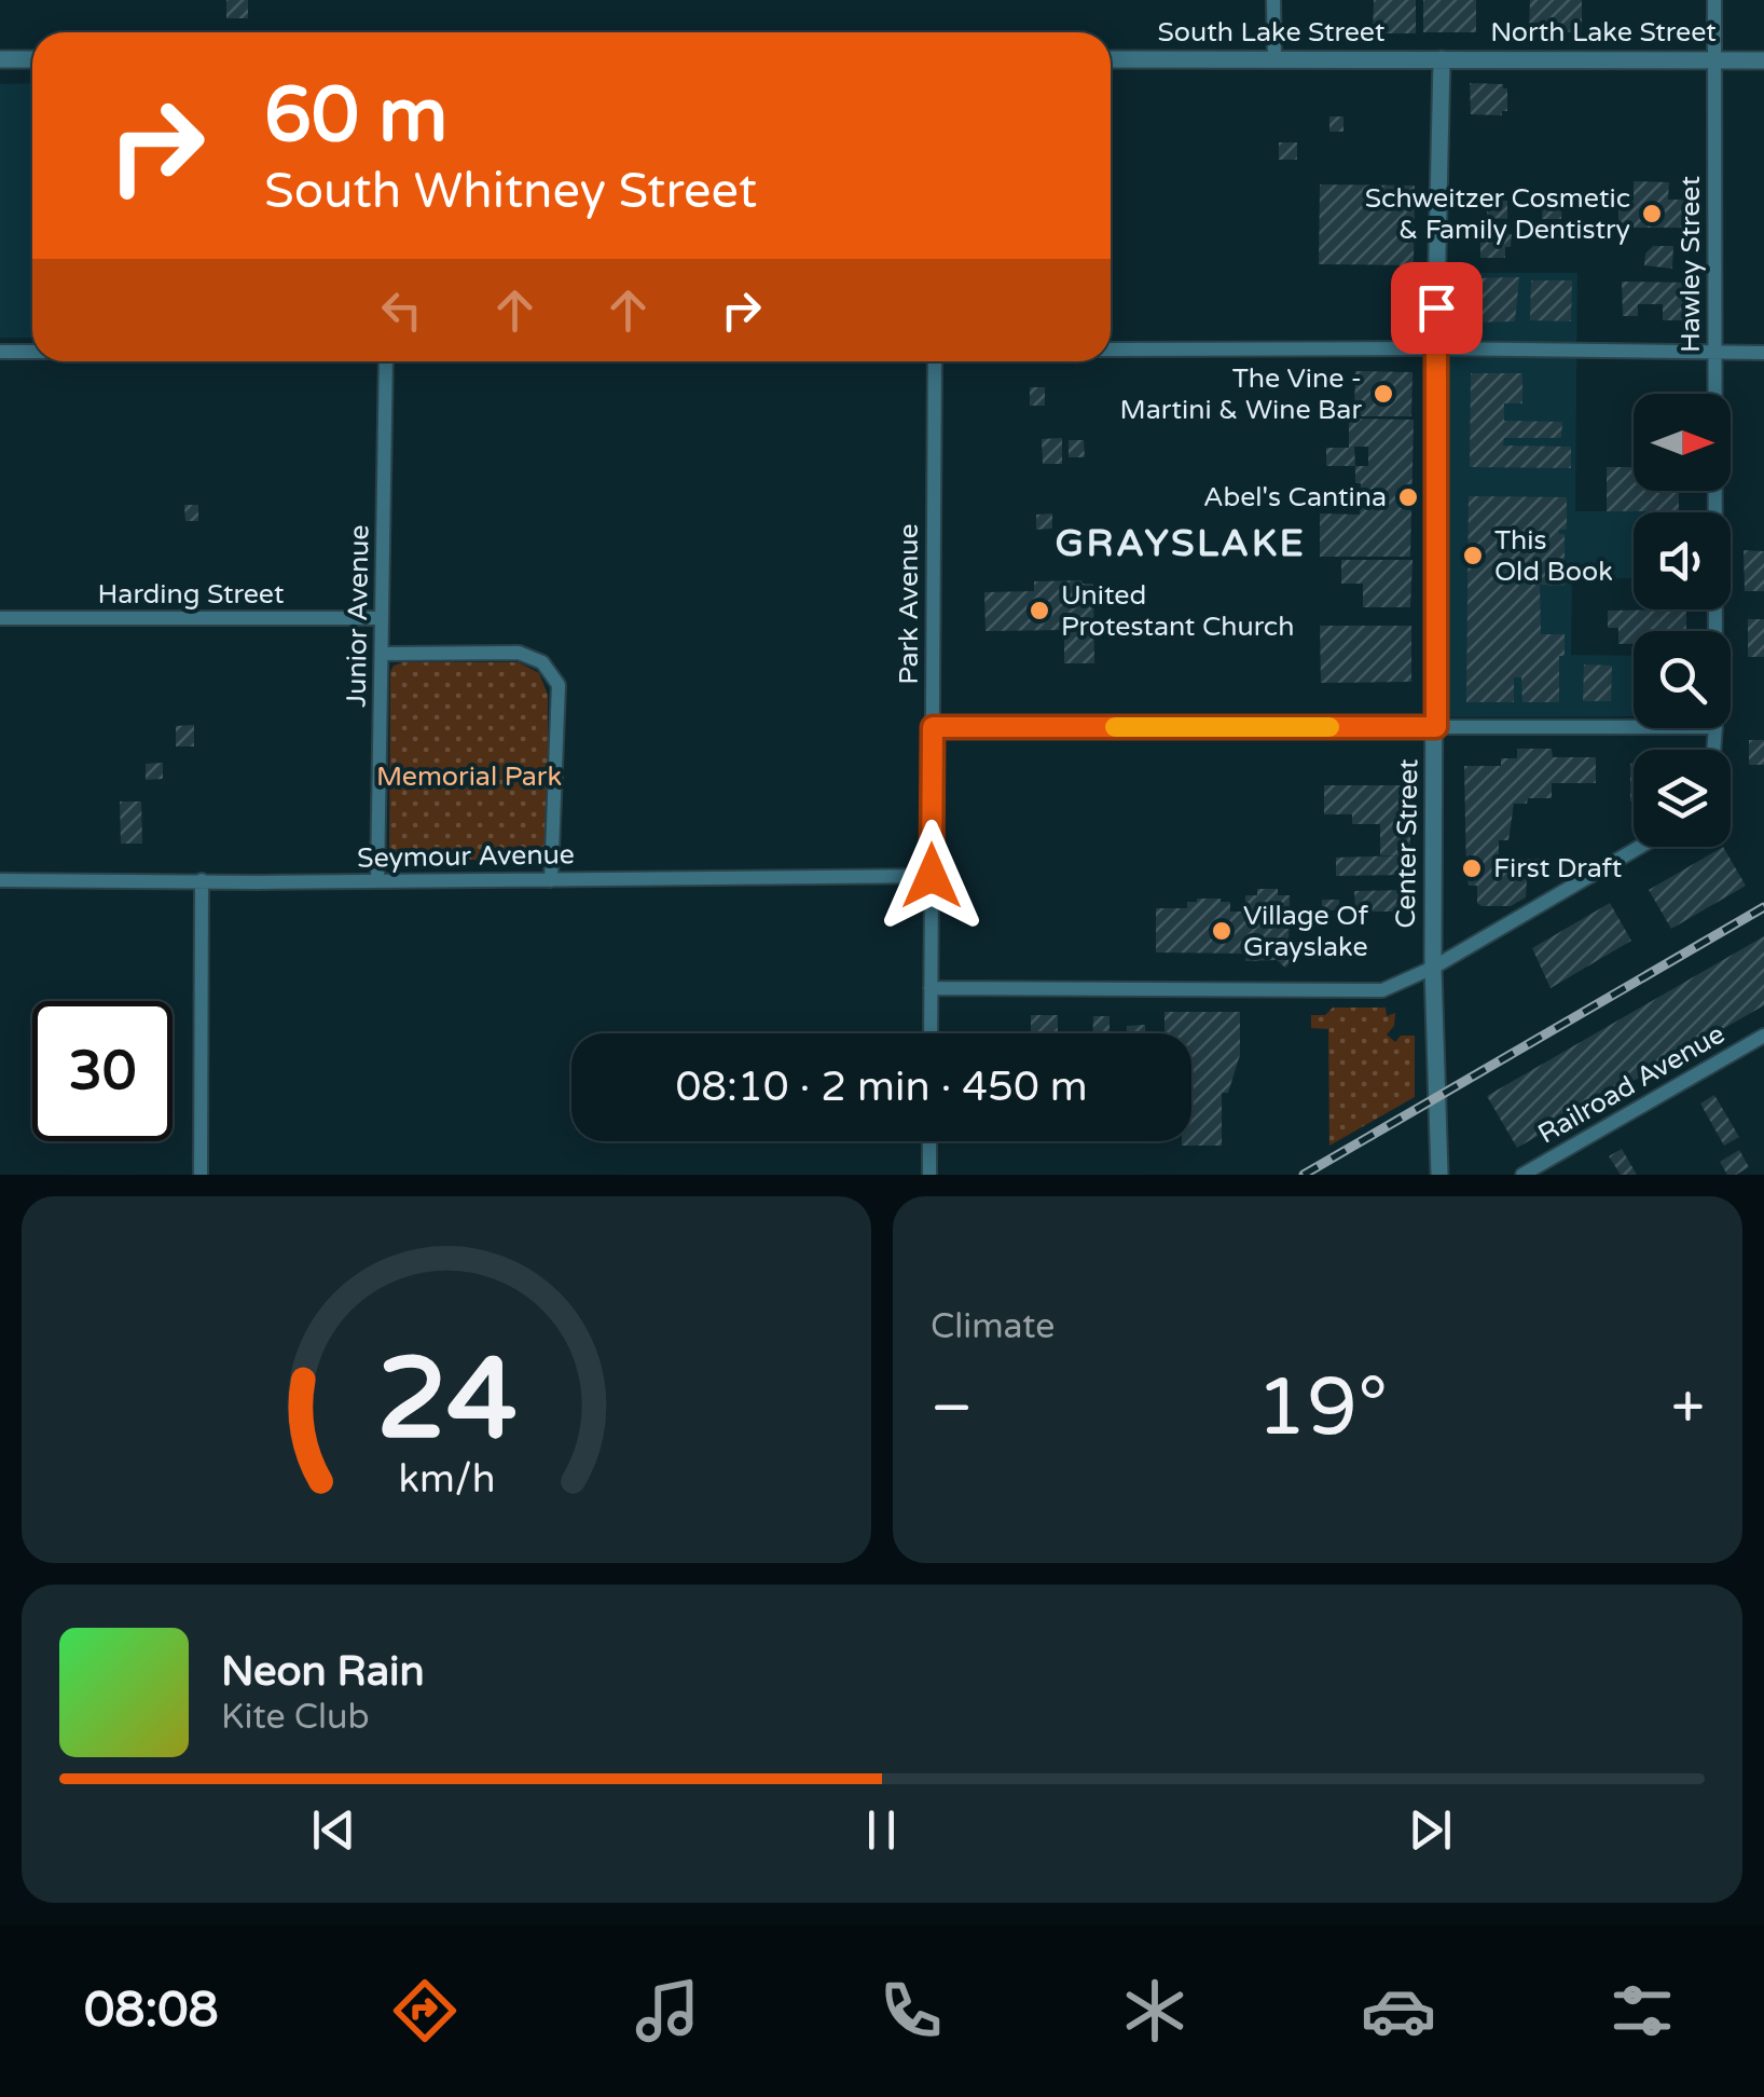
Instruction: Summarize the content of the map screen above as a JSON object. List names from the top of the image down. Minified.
{"streets":{"street":["South Lake Street","North Lake Street","Hawley Street","Harding Street","Park Avenue","Junior Avenue","Center Street","Seymour Avenue","Railroad Avenue"]},"crossings":[["South Lake Street","North Lake Street"],["South Lake Street","Center Street"],["North Lake Street","Hawley Street"],["North Lake Street","Center Street"],["Harding Street","Junior Avenue"],["Park Avenue","Seymour Avenue"],["Junior Avenue","Seymour Avenue"]],"districts":["GRAYSLAKE"],"parks":["Memorial Park"],"places":["Schweitzer Cosmetic & Family Dentistry","The Vine - Martini & Wine Bar","Abel's Cantina","This Old Book","United Protestant Church","First Draft","Village Of Grayslake"],"north":"right","page":{"turn":["60 m","South Whitney Street"],"limit":"30","trip":"08:10 · 2 min · 450 m","tile":"Climate","heat":["−","19°","+"],"song":["Neon Rain","Kite Club"],"tabs":"08:08","gauge":["24","km/h"]}}
